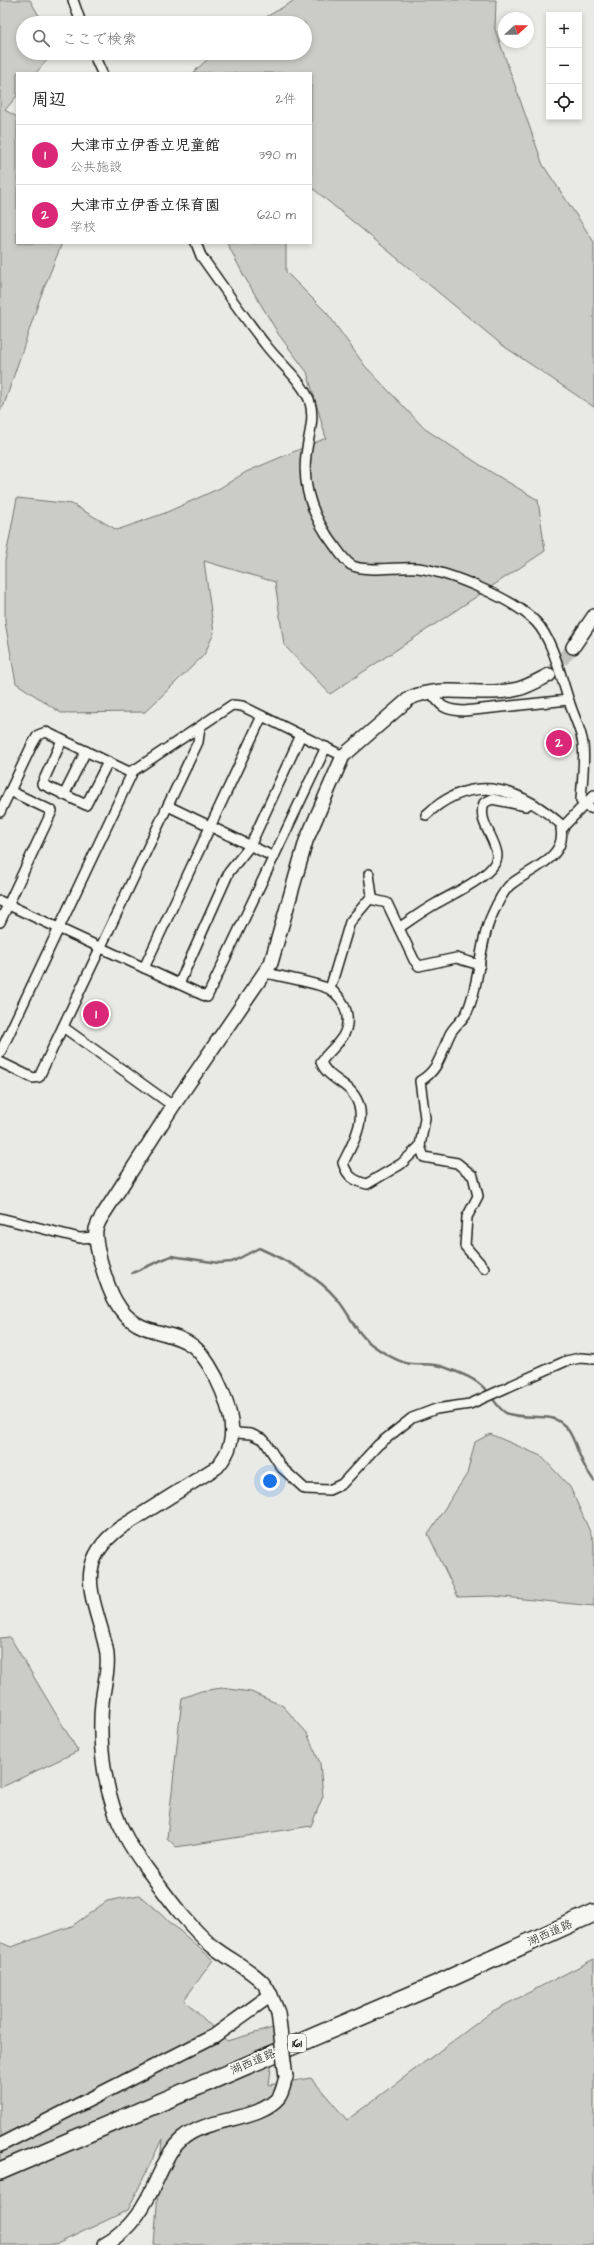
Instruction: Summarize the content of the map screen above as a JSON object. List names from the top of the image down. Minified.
{"streets":{"highway":["湖西道路","161"]},"north":"right","page":{"map_buttons":["+","−"],"search":"ここで検索","heading":["周辺","2件"],"list":[{"mark":"1","name":"大津市立伊香立児童館","note":"公共施設","value":"390 m"},{"mark":"2","name":"大津市立伊香立保育園","note":"学校","value":"620 m"}],"pins":["2","1"]}}
